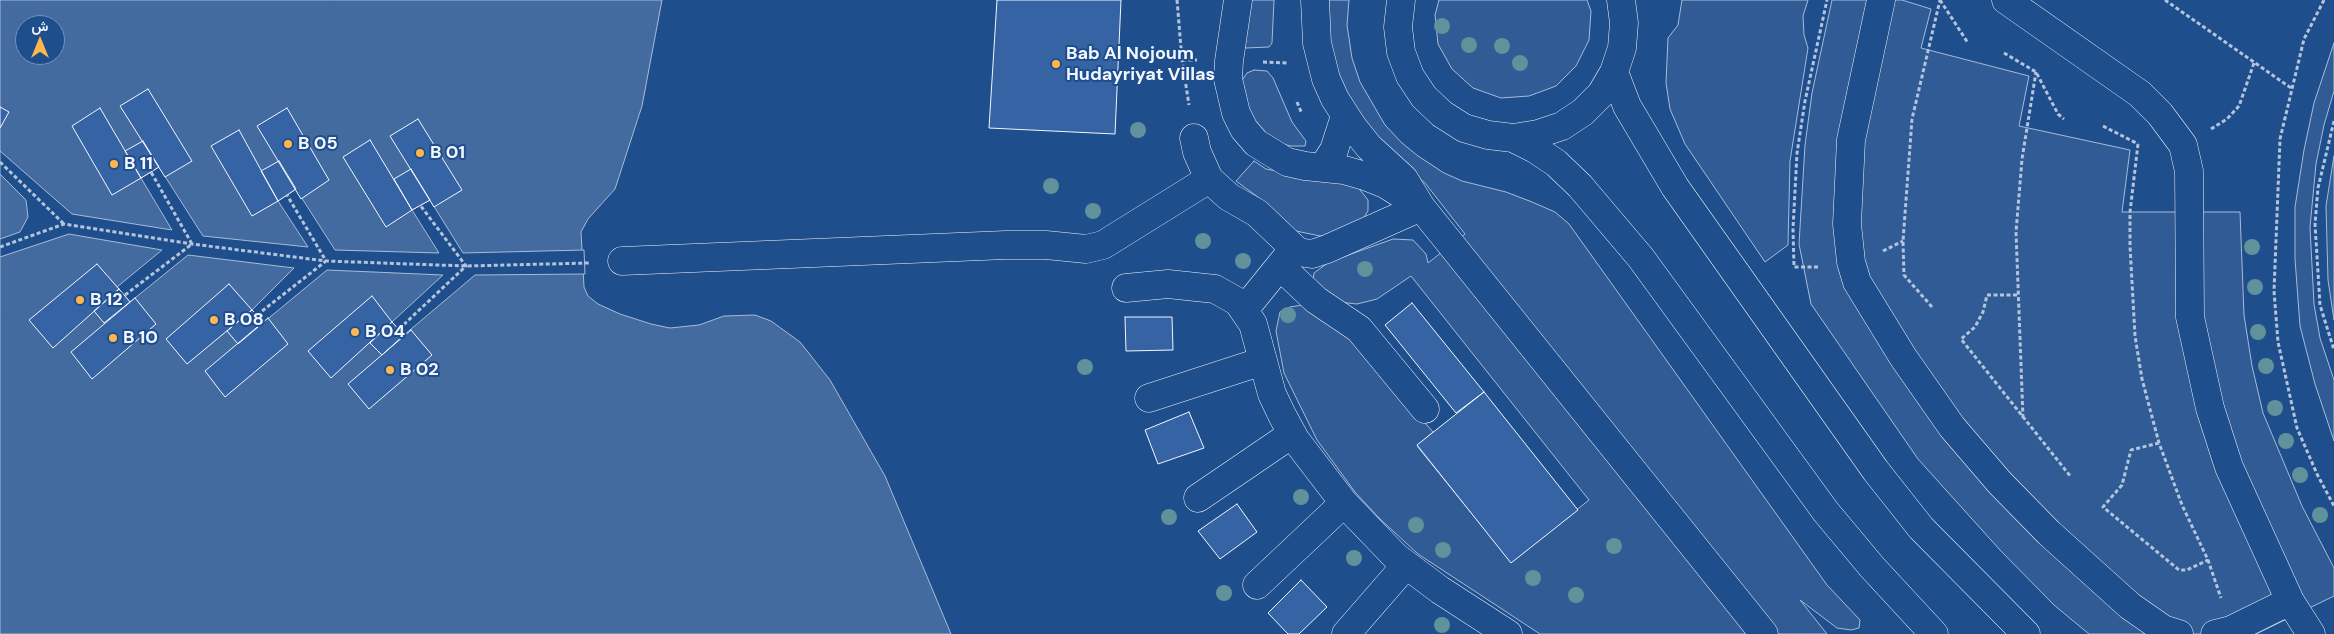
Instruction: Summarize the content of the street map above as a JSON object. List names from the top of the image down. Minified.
{"places":["Bab Al Nojoum Hudayriyat Villas","B 05","B 01","B 11","B 12","B 08","B 04","B 10","B 02"],"north":"top"}
